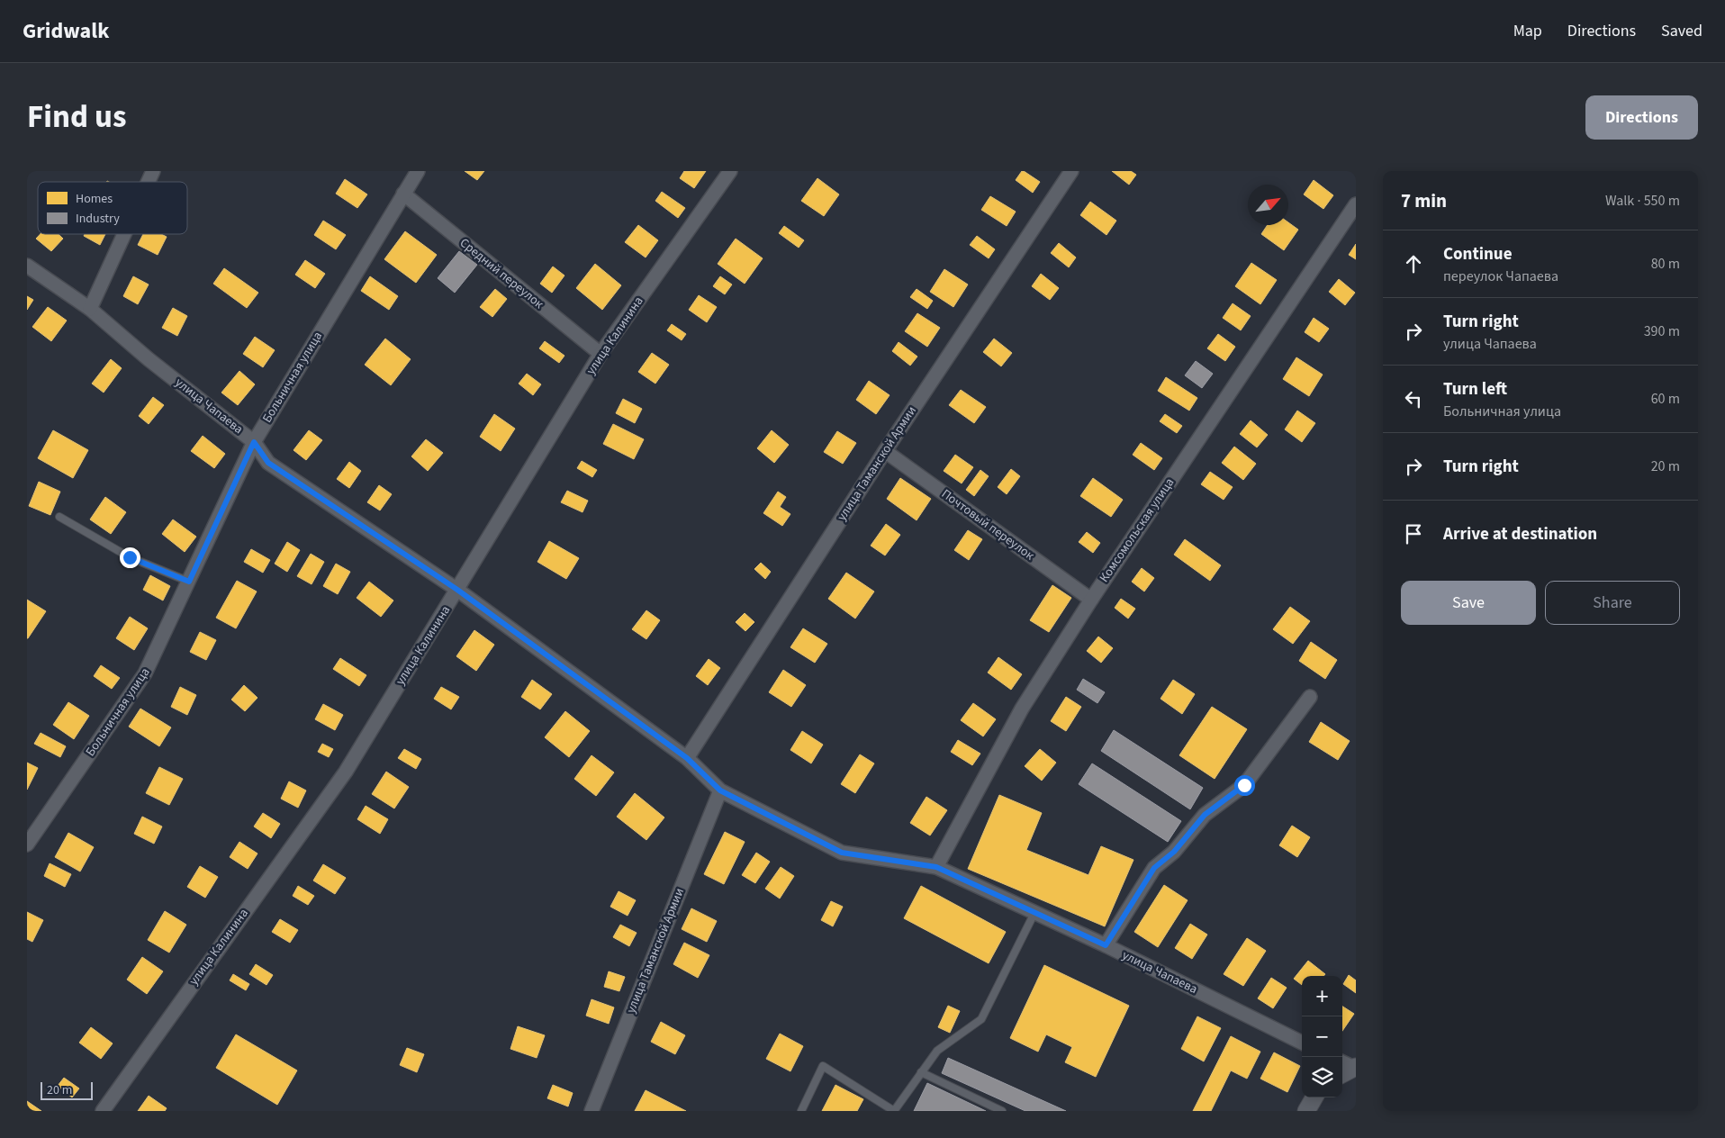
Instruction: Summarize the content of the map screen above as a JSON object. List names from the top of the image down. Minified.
{"streets":{"street":["Средний переулок","улица Калинина","Больничная улица","улица Чапаева","улица Таманской Армии","Почтовый переулок","Комсомольская улица"]},"crossings":[["Средний переулок","улица Калинина"],["Средний переулок","Больничная улица"],["улица Калинина","улица Чапаева"],["Больничная улица","улица Чапаева"],["улица Чапаева","улица Таманской Армии"],["улица Чапаева","Комсомольская улица"],["улица Таманской Армии","Почтовый переулок"],["Почтовый переулок","Комсомольская улица"]],"legend":["Homes","Industry"],"scale_bar":"20 m","north":"top right","page":{"header":"Gridwalk","nav":["Map","Directions","Saved"],"title":"Find us","buttons":["Directions",["Save","Share"]],"heading":["7 min","Walk · 550 m"],"list":[["Continue","переулок Чапаева","80 m"],["Turn right","улица Чапаева","390 m"],["Turn left","Больничная улица","60 m"],["Turn right","20 m"],"Arrive at destination"],"map_buttons":["+","−"],"scale":"20 m"}}
